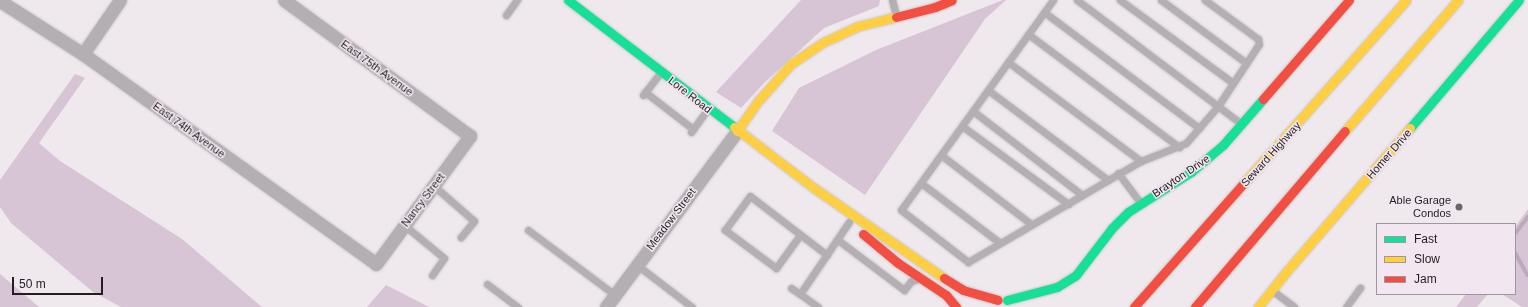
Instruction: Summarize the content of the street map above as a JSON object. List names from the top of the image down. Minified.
{"streets":{"main road":["Lore Road","Seward Highway","Homer Drive","Brayton Drive"],"street":["East 75th Avenue","East 74th Avenue","Nancy Street","Meadow Street"]},"crossings":[["East 75th Avenue","Nancy Street"],["Lore Road","Brayton Drive"],["Lore Road","Meadow Street"],["East 74th Avenue","Nancy Street"]],"places":["Able Garage Condos"],"legend":["Fast","Slow","Jam"],"scale_bar":"50 m"}
